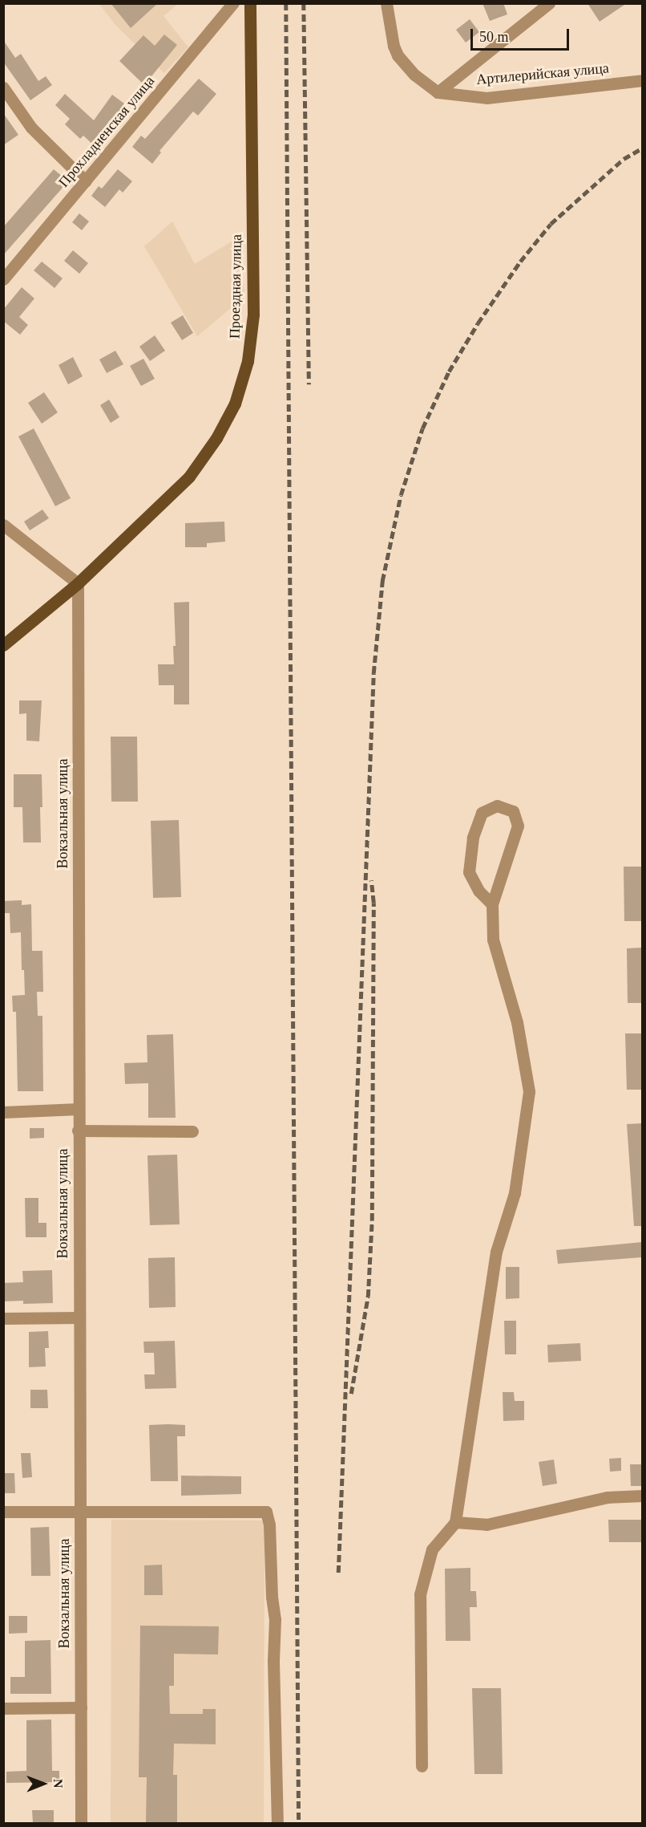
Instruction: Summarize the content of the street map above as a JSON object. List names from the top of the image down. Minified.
{"streets":{"main road":["Проездная улица"],"street":["Артилерийская улица","Прохладненская улица","Вокзальная улица"]},"crossings":[["Проездная улица","Вокзальная улица"]],"scale_bar":"50 m","north":"right"}
